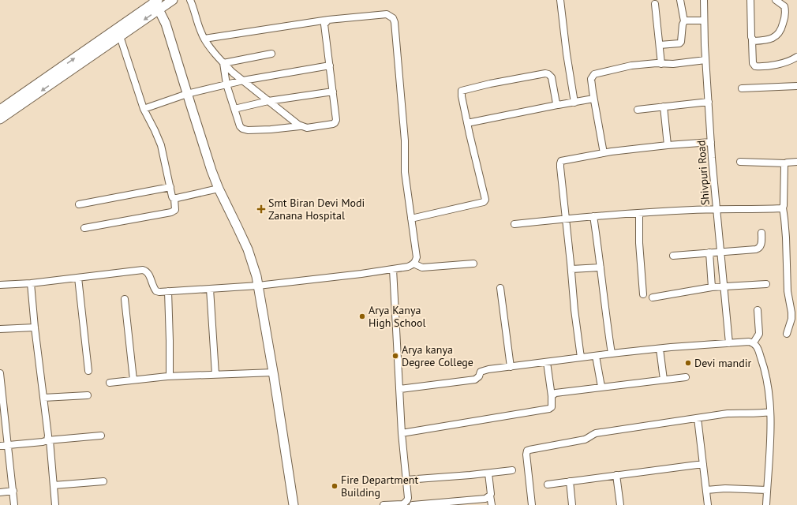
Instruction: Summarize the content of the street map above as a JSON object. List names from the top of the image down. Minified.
{"streets":{"street":["Shivpuri Road"]},"places":{"health":["Smt Biran Devi Modi Zanana Hospital"],"other":["Arya Kanya High School","Arya kanya Degree College","Devi mandir","Fire Department Building"]}}
